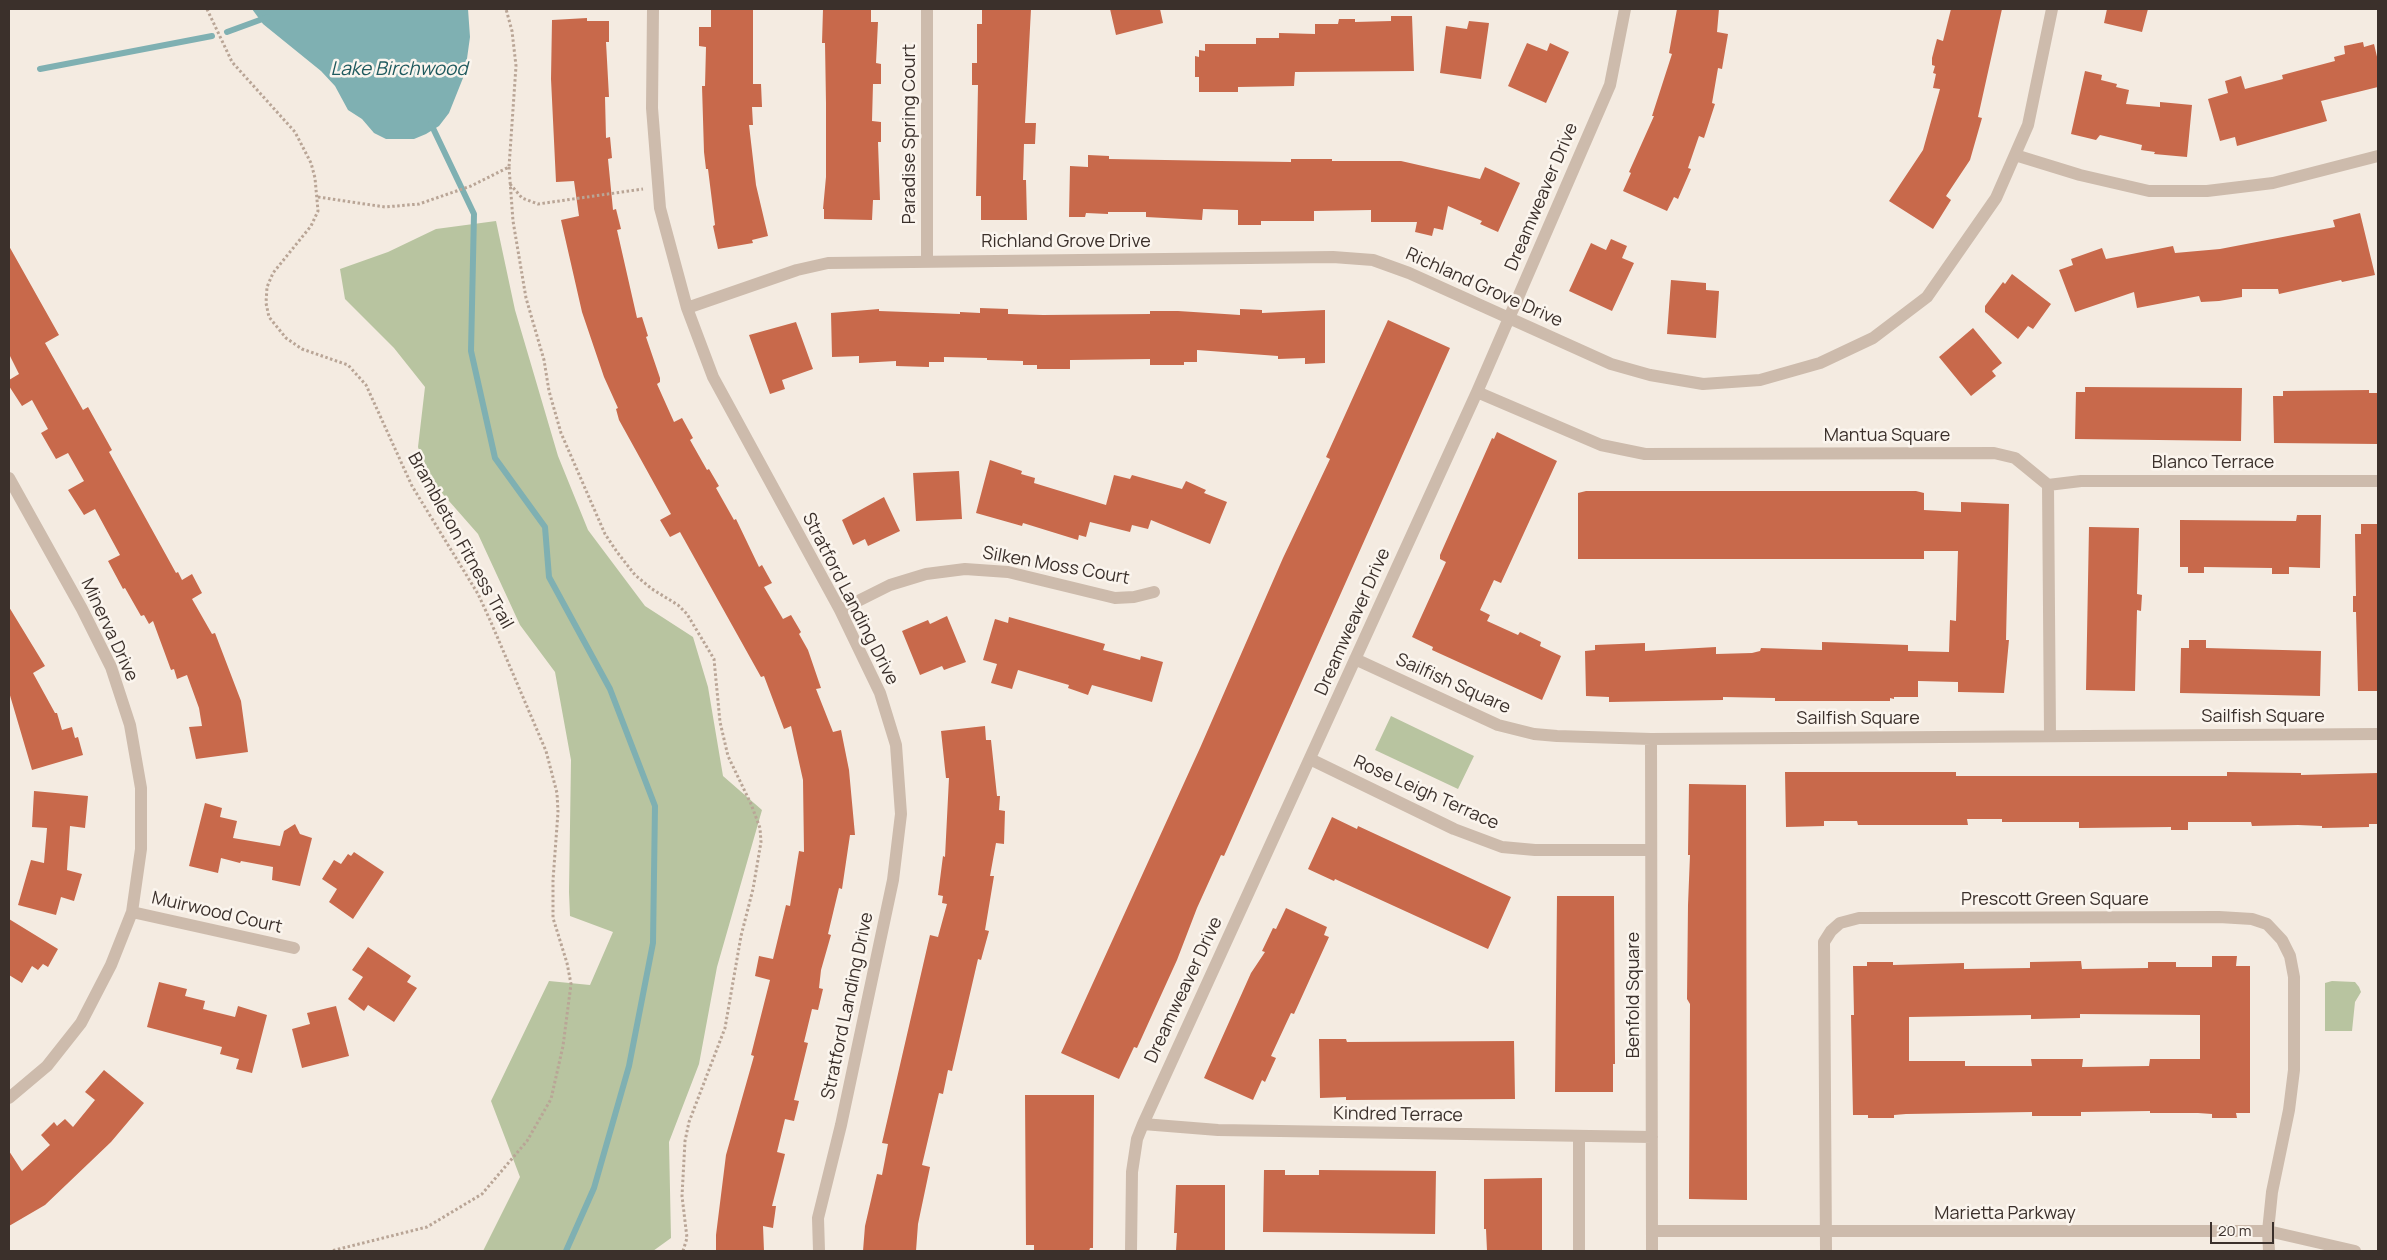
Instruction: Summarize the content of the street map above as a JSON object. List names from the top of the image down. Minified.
{"streets":{"street":["Paradise Spring Court","Dreamweaver Drive","Richland Grove Drive","Mantua Square","Blanco Terrace","Silken Moss Court","Stratford Landing Drive","Minerva Drive","Sailfish Square","Rose Leigh Terrace","Prescott Green Square","Muirwood Court","Benfold Square","Kindred Terrace","Marietta Parkway"],"path":["Brambleton Fitness Trail"]},"crossings":[["Paradise Spring Court","Richland Grove Drive"],["Dreamweaver Drive","Richland Grove Drive"],["Dreamweaver Drive","Mantua Square"],["Dreamweaver Drive","Sailfish Square"],["Dreamweaver Drive","Rose Leigh Terrace"],["Dreamweaver Drive","Kindred Terrace"],["Richland Grove Drive","Stratford Landing Drive"],["Mantua Square","Blanco Terrace"],["Silken Moss Court","Stratford Landing Drive"],["Minerva Drive","Muirwood Court"],["Sailfish Square","Benfold Square"],["Rose Leigh Terrace","Benfold Square"],["Prescott Green Square","Marietta Parkway"],["Benfold Square","Kindred Terrace"],["Benfold Square","Marietta Parkway"]],"water":["Lake Birchwood"],"scale_bar":"20 m"}
